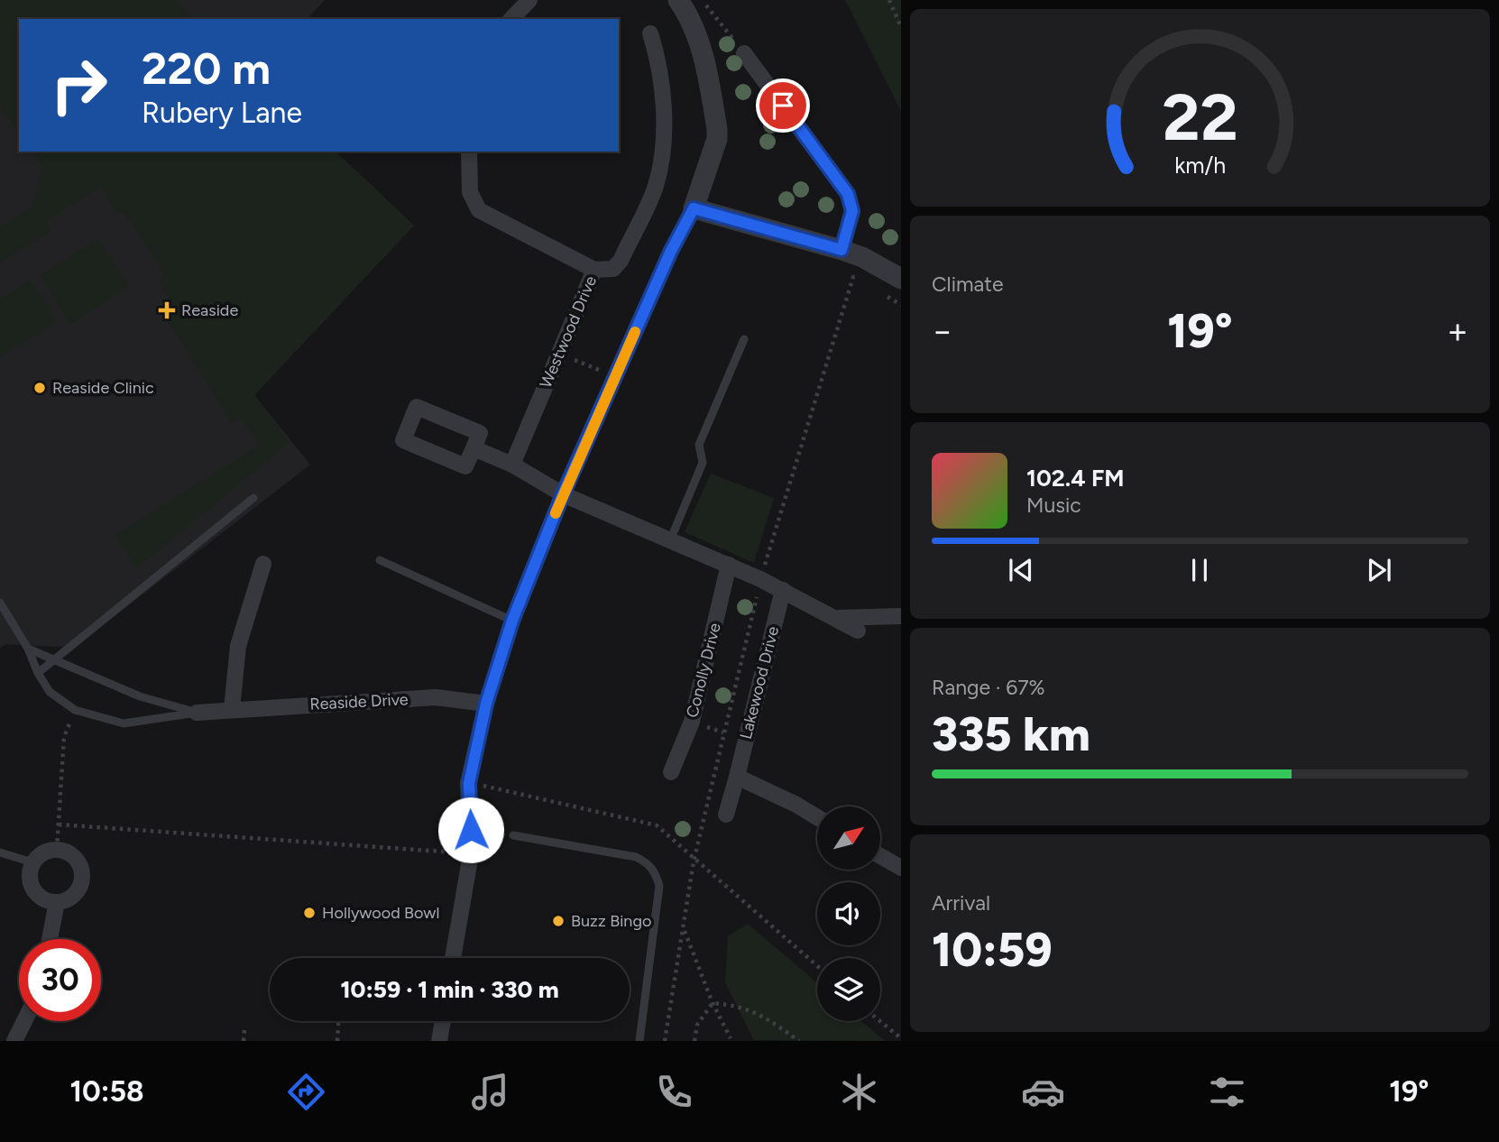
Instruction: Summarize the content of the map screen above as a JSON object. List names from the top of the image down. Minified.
{"streets":{"street":["Westwood Drive","Conolly Drive","Lakewood Drive","Reaside Drive"]},"places":{"health":["Reaside"],"other":["Reaside Clinic","Hollywood Bowl","Buzz Bingo"]},"north":"top right","page":{"turn":["220 m","Rubery Lane"],"tile":["Climate",["Range · 67%","335 km"],["Arrival","10:59"]],"heat":["−","19°","+"],"song":["102.4 FM","Music"],"limit":"30","trip":"10:59 · 1 min · 330 m","tabs":["10:58","19°"],"gauge":["22","km/h"]}}
